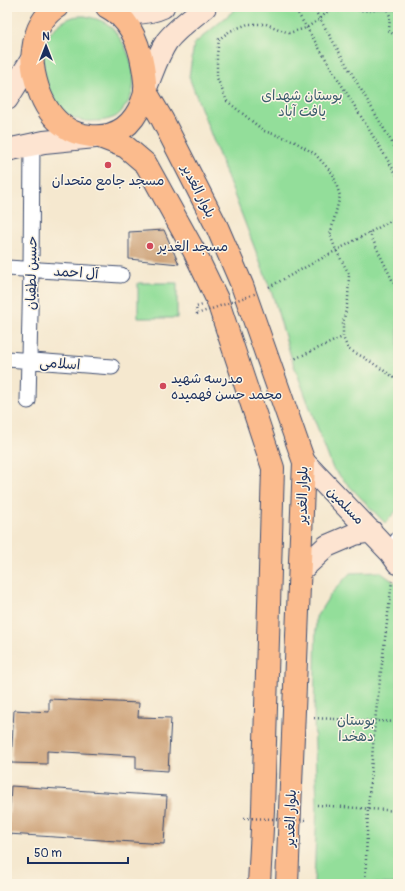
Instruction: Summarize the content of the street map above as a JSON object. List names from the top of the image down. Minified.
{"streets":{"main road":["بلوار الغدیر","مسلمین"],"street":["آل احمد","حسین لطفیان","اسلامی"]},"crossings":[["بلوار الغدیر","مسلمین"],["آل احمد","حسین لطفیان"],["حسین لطفیان","اسلامی"]],"parks":["بوستان شهدای یافت آباد","بوستان دهخدا"],"places":["مسجد جامع متحدان","مسجد الغدیر","مدرسه شهید محمد حسن فهمیده"],"scale_bar":"50 m","north":"top"}
